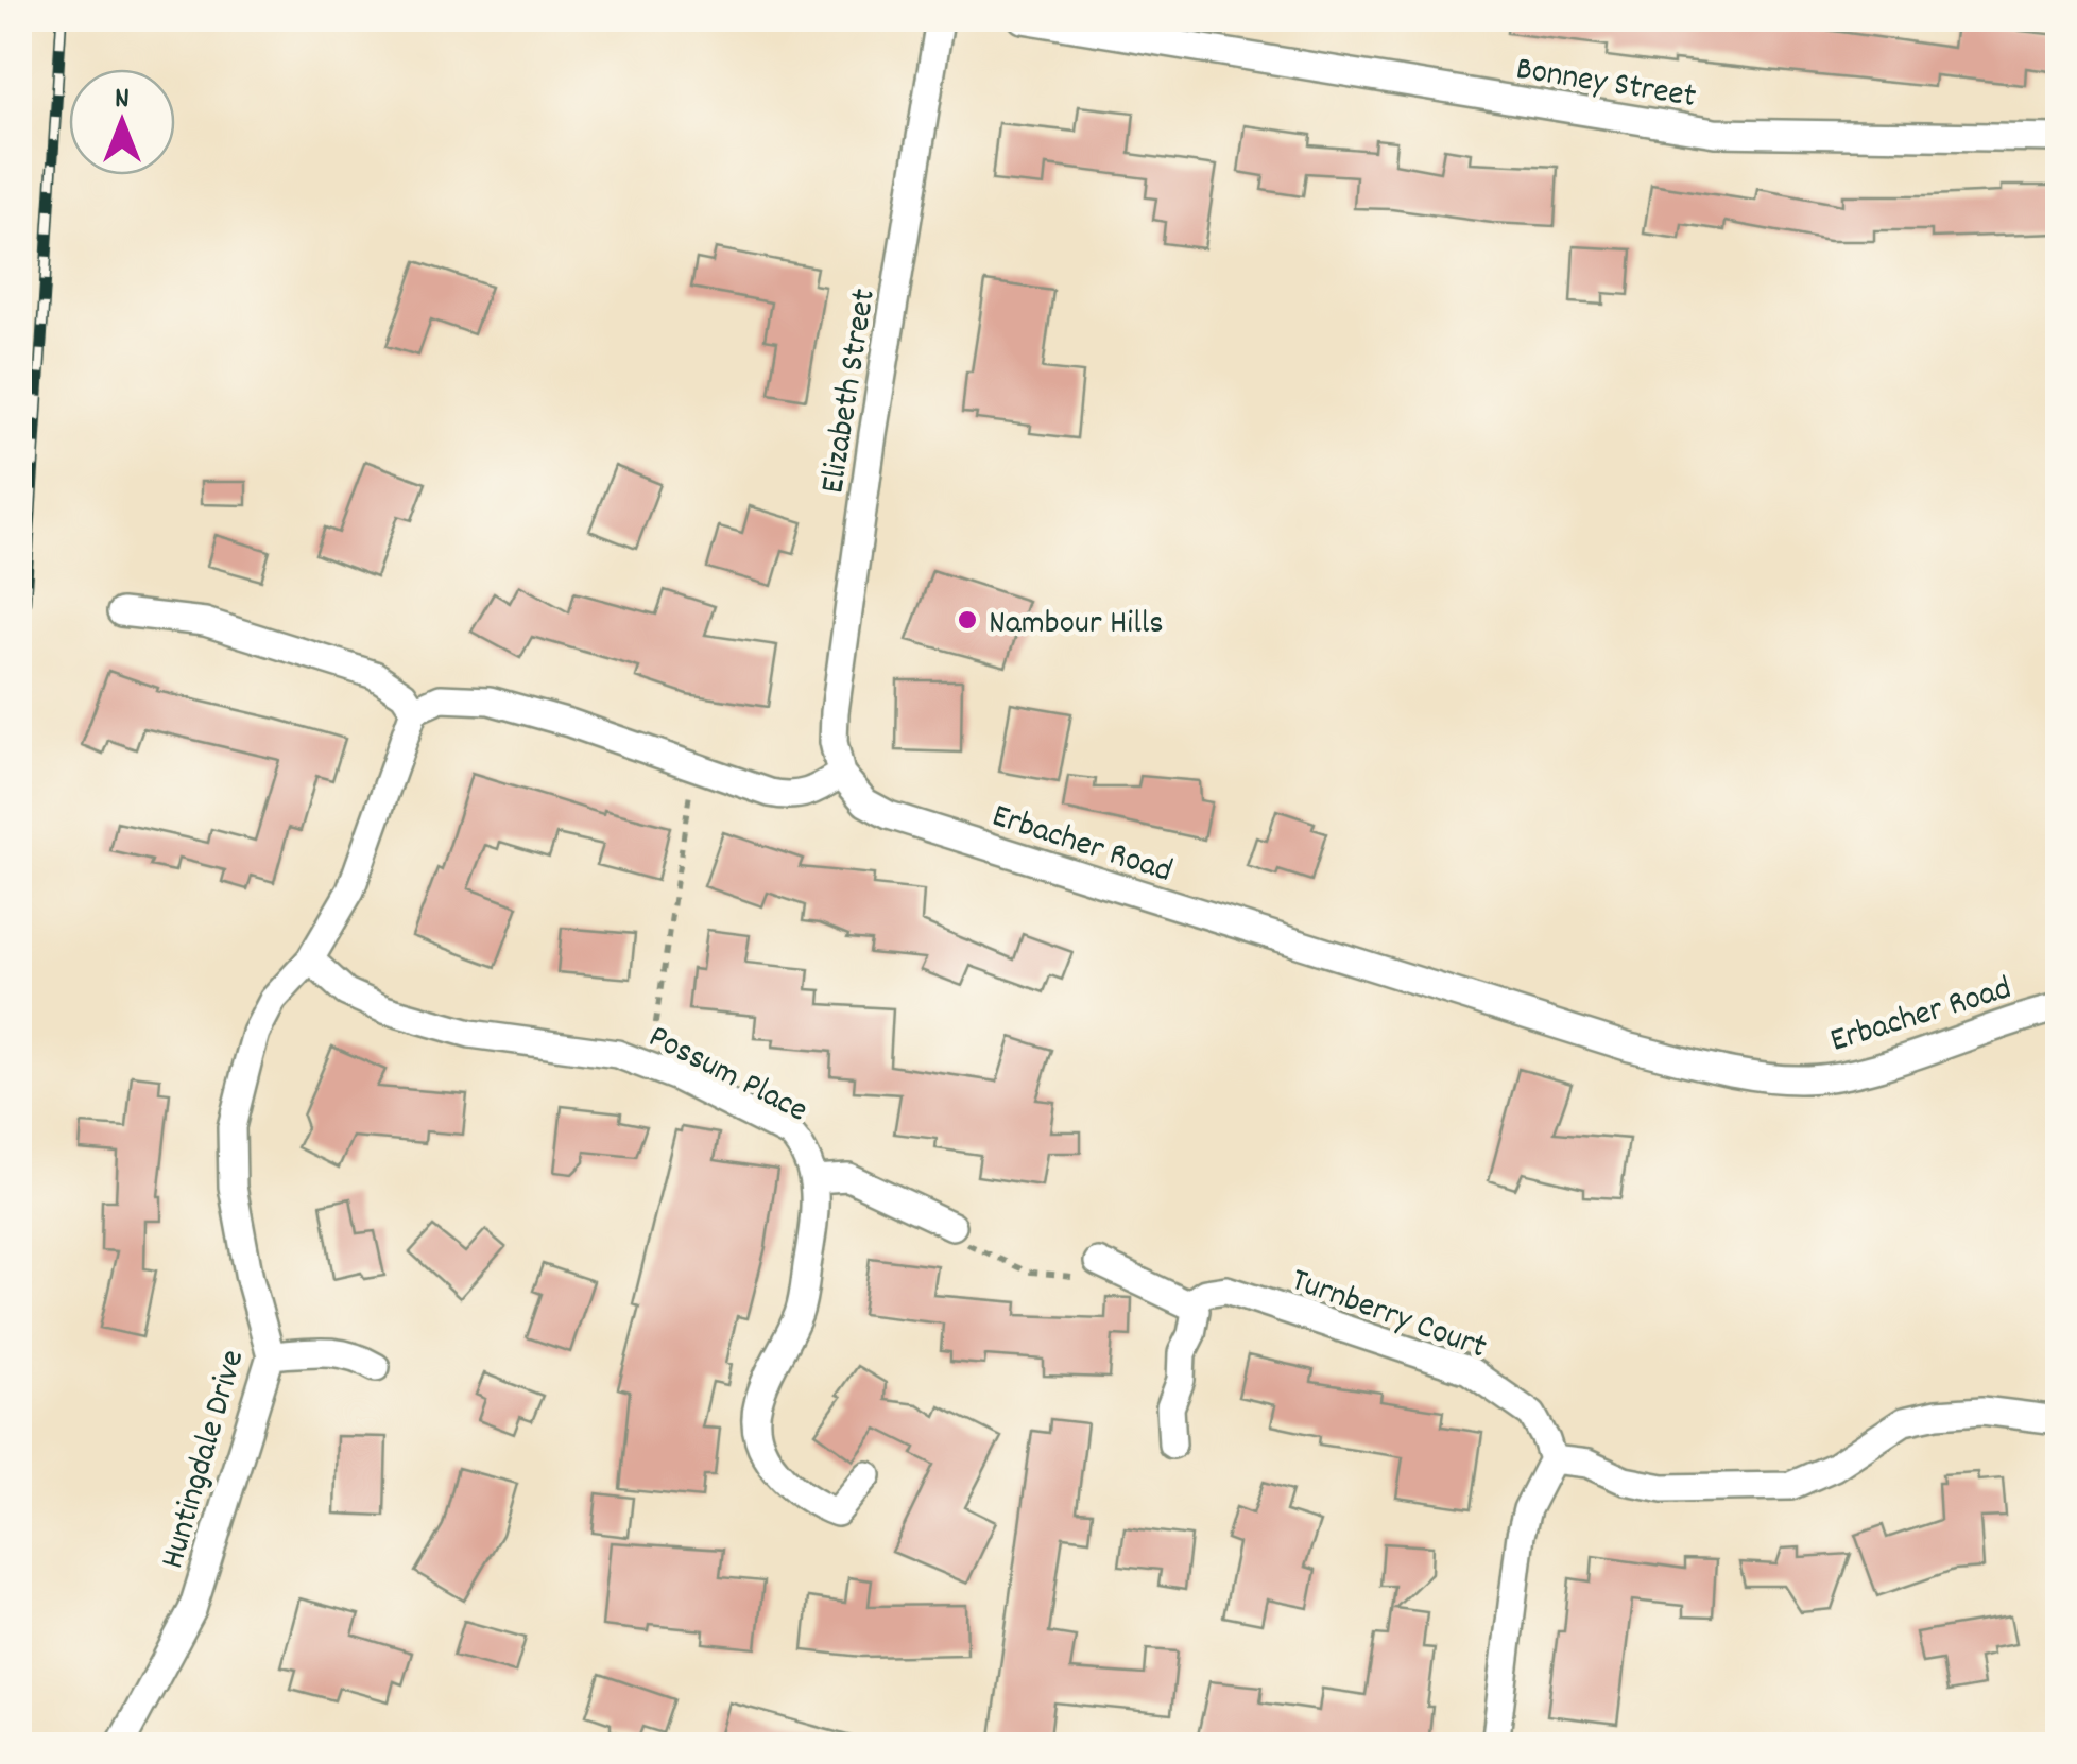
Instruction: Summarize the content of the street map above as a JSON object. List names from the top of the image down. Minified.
{"streets":{"street":["Bonney Street","Elizabeth Street","Erbacher Road","Possum Place","Turnberry Court","Huntingdale Drive"]},"crossings":[["Elizabeth Street","Erbacher Road"],["Possum Place","Huntingdale Drive"]],"places":["Nambour Hills"],"north":"top"}
